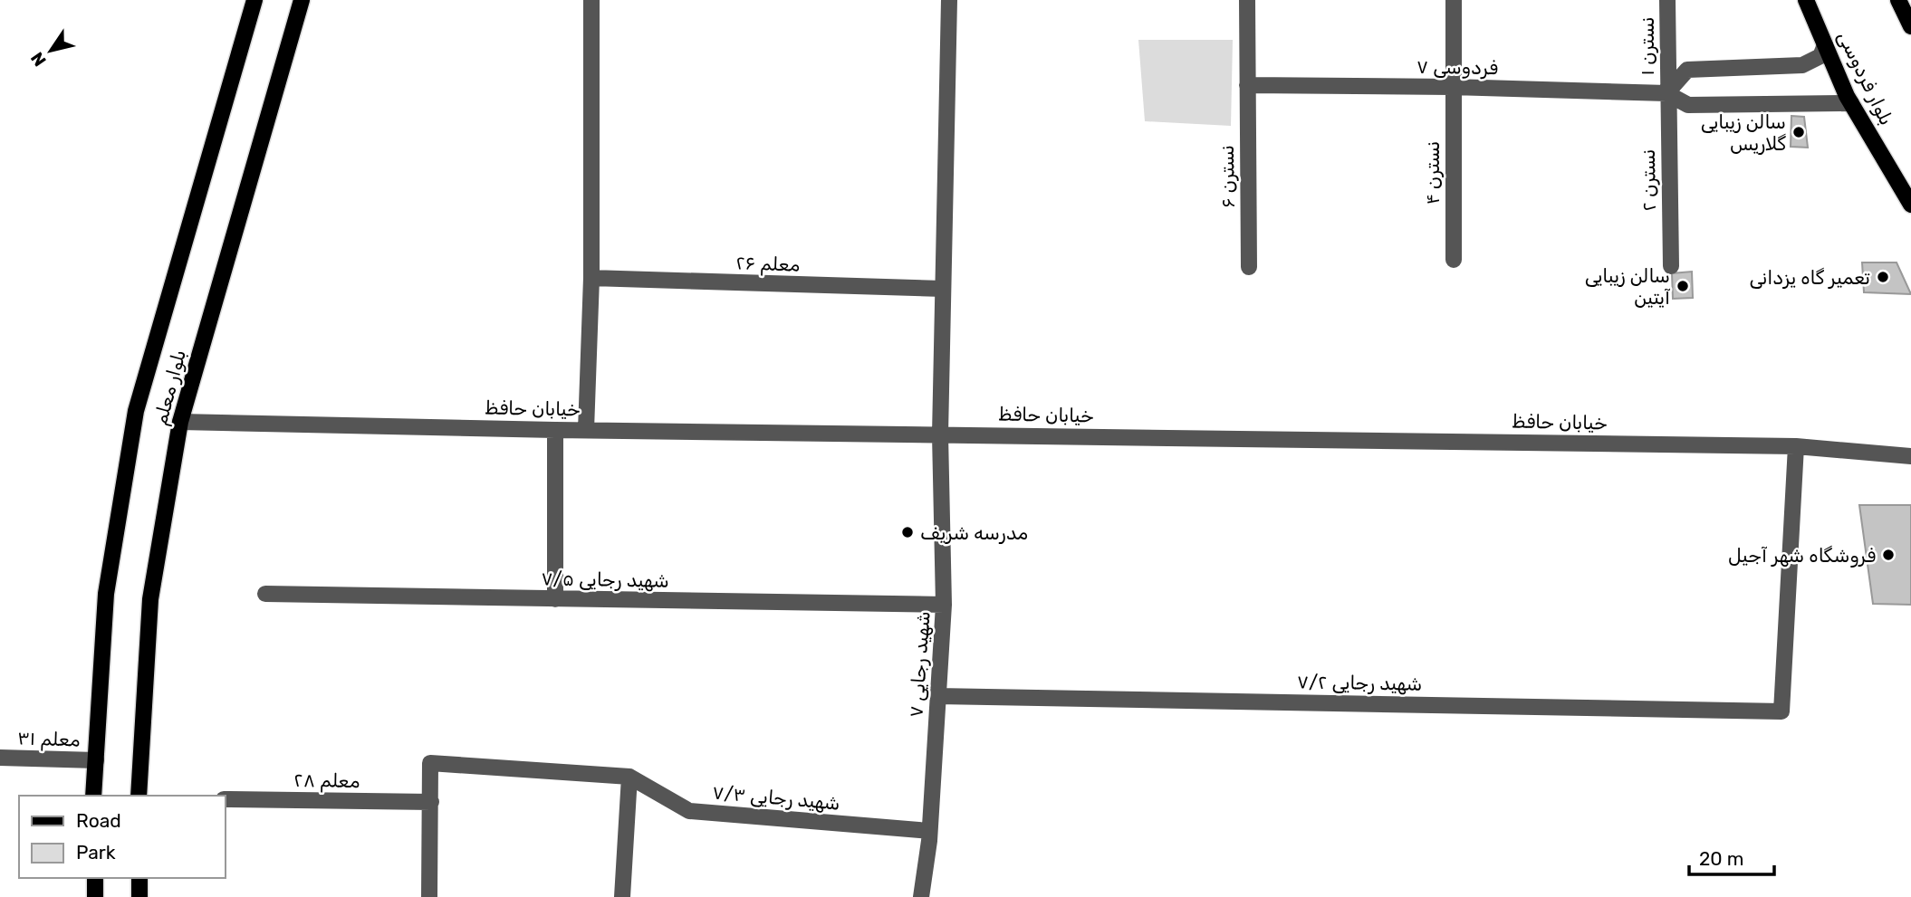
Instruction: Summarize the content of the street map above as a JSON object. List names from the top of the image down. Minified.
{"streets":{"main road":["بلوار فردوسی","بلوار معلم"],"street":["نسترن ۱","فردوسی ۷","نسترن ۴","نسترن ۶","نسترن ۲","معلم ۲۶","خیابان حافظ","شهید رجایی ۷/۵","شهید رجایی ۷","شهید رجایی ۷/۲","معلم ۳۱","معلم ۲۸","شهید رجایی ۷/۳"]},"crossings":[["نسترن ۱","فردوسی ۷"],["نسترن ۱","نسترن ۲"],["فردوسی ۷","بلوار فردوسی"],["فردوسی ۷","نسترن ۴"],["فردوسی ۷","نسترن ۶"],["فردوسی ۷","نسترن ۲"],["معلم ۲۶","شهید رجایی ۷"],["بلوار معلم","خیابان حافظ"],["بلوار معلم","معلم ۳۱"],["خیابان حافظ","شهید رجایی ۷"],["خیابان حافظ","شهید رجایی ۷/۲"],["شهید رجایی ۷/۵","شهید رجایی ۷"],["شهید رجایی ۷","شهید رجایی ۷/۲"],["شهید رجایی ۷","شهید رجایی ۷/۳"]],"places":["سالن زیبایی گلاریس","تعمیر گاه یزدانی","سالن زیبایی آیتین","مدرسه شریف","فروشگاه شهر آجیل"],"legend":["Road","Park"],"scale_bar":"20 m","north":"bottom left"}
